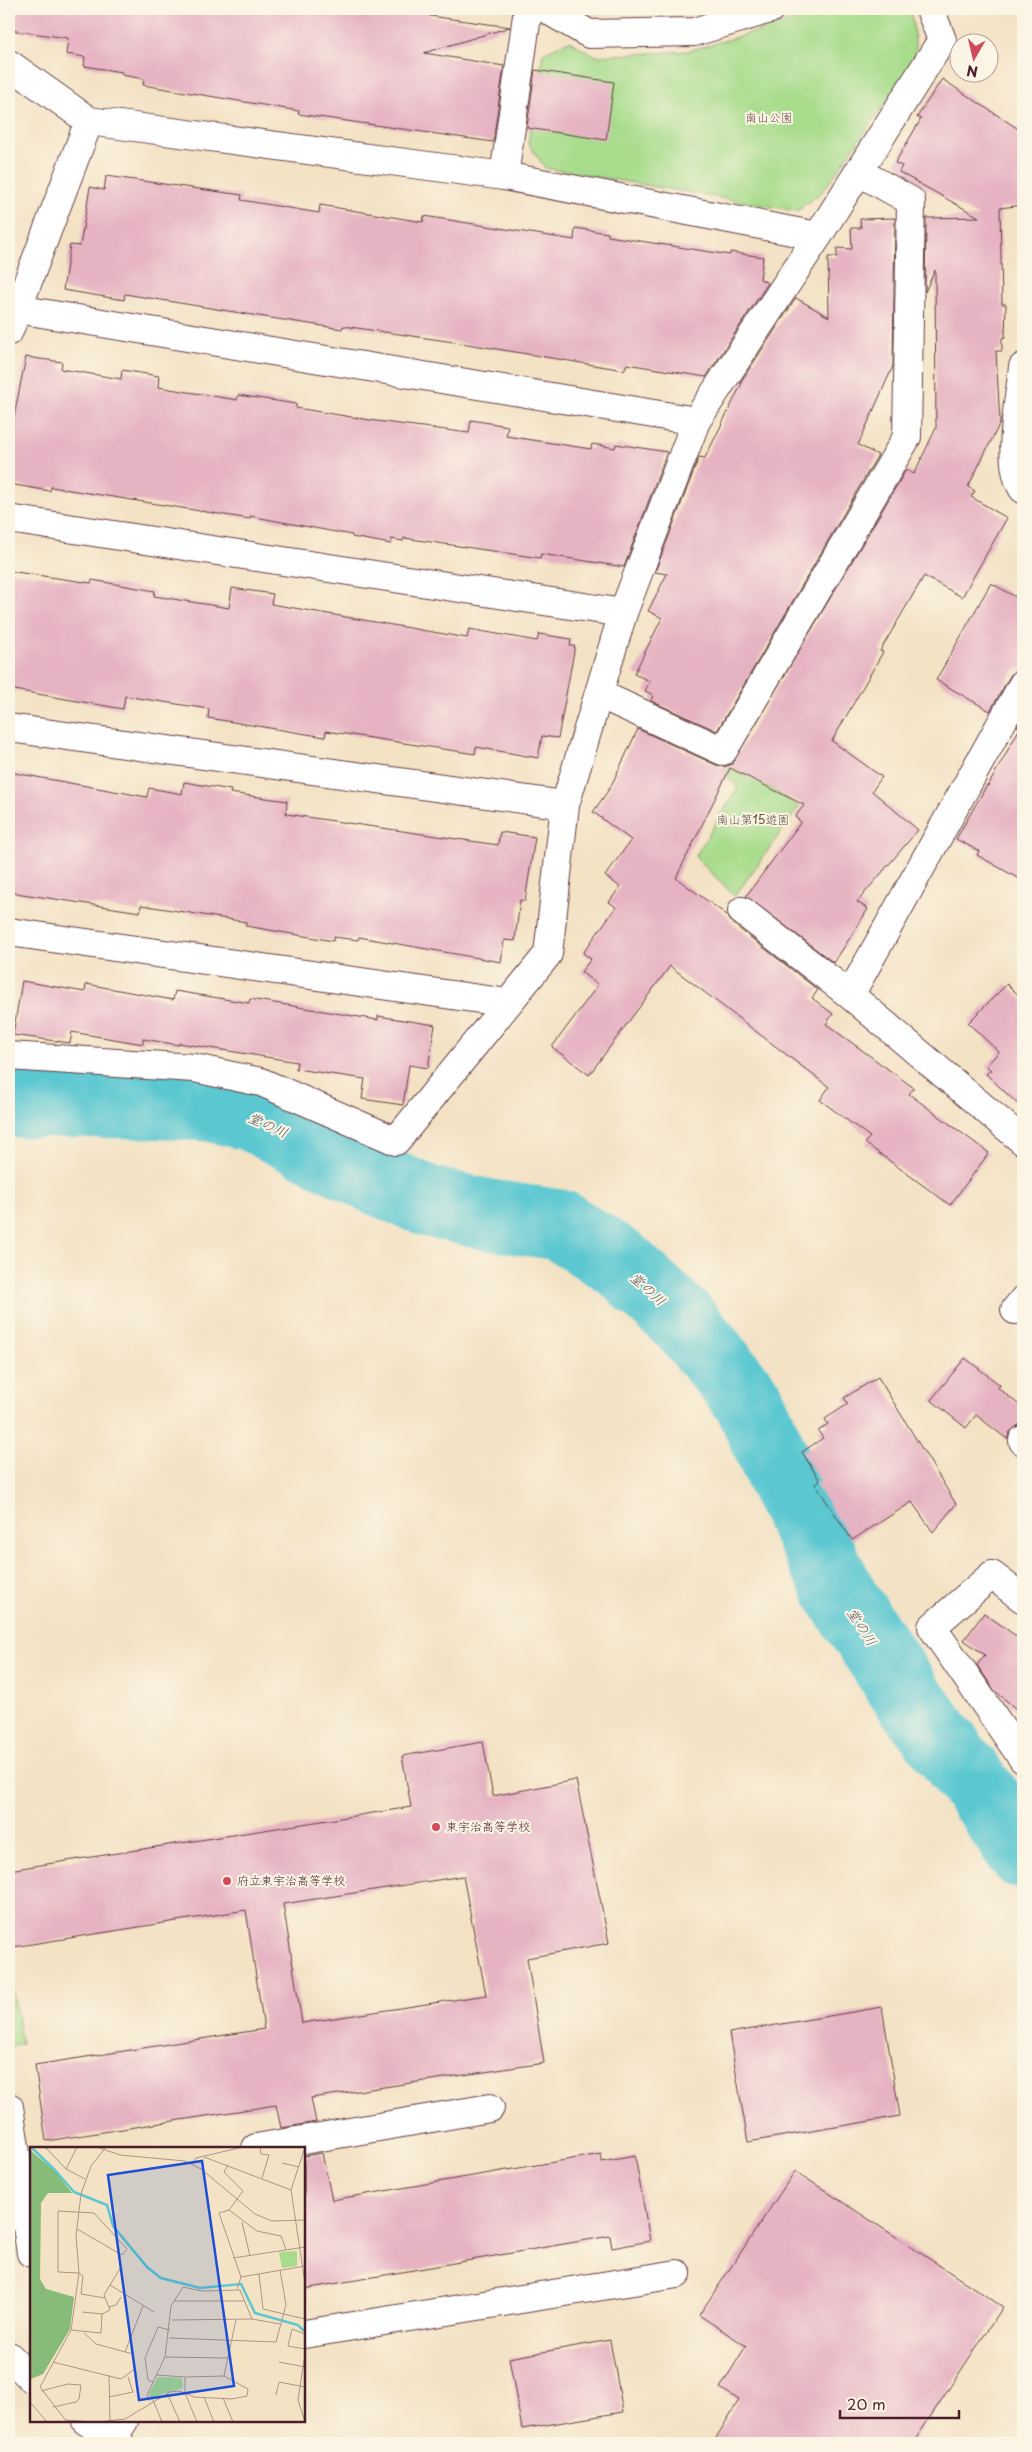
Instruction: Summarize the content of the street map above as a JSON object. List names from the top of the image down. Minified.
{"water":["堂の川"],"parks":["南山公園","南山第15遊園"],"places":["東宇治高等学校","府立東宇治高等学校"],"scale_bar":"20 m","north":"bottom"}
